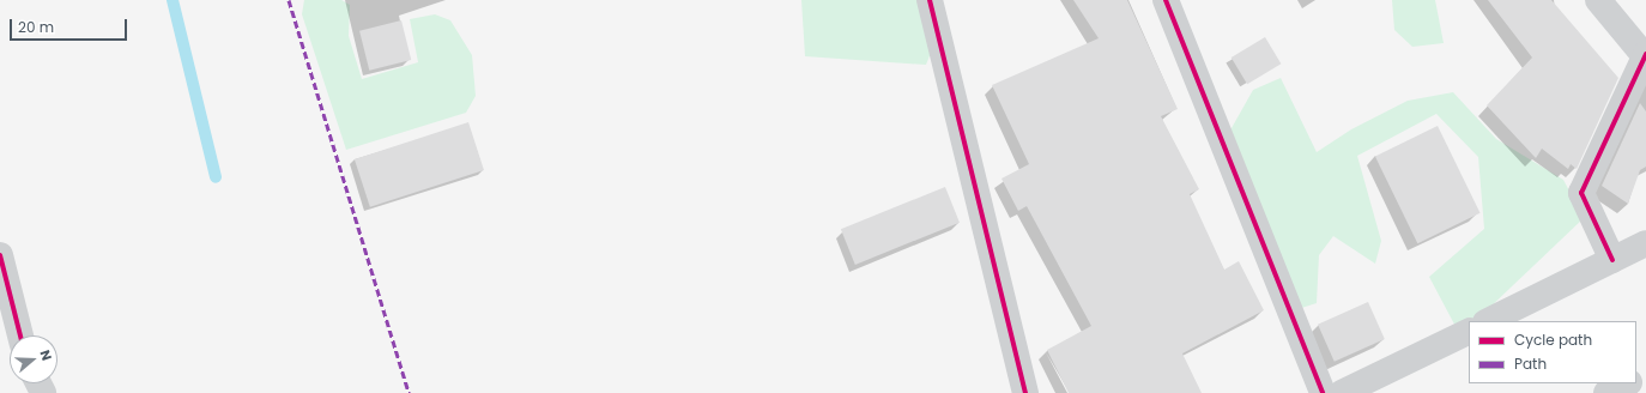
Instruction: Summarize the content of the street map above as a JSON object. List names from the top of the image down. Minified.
{"legend":["Cycle path","Path"],"scale_bar":"20 m","north":"right"}
